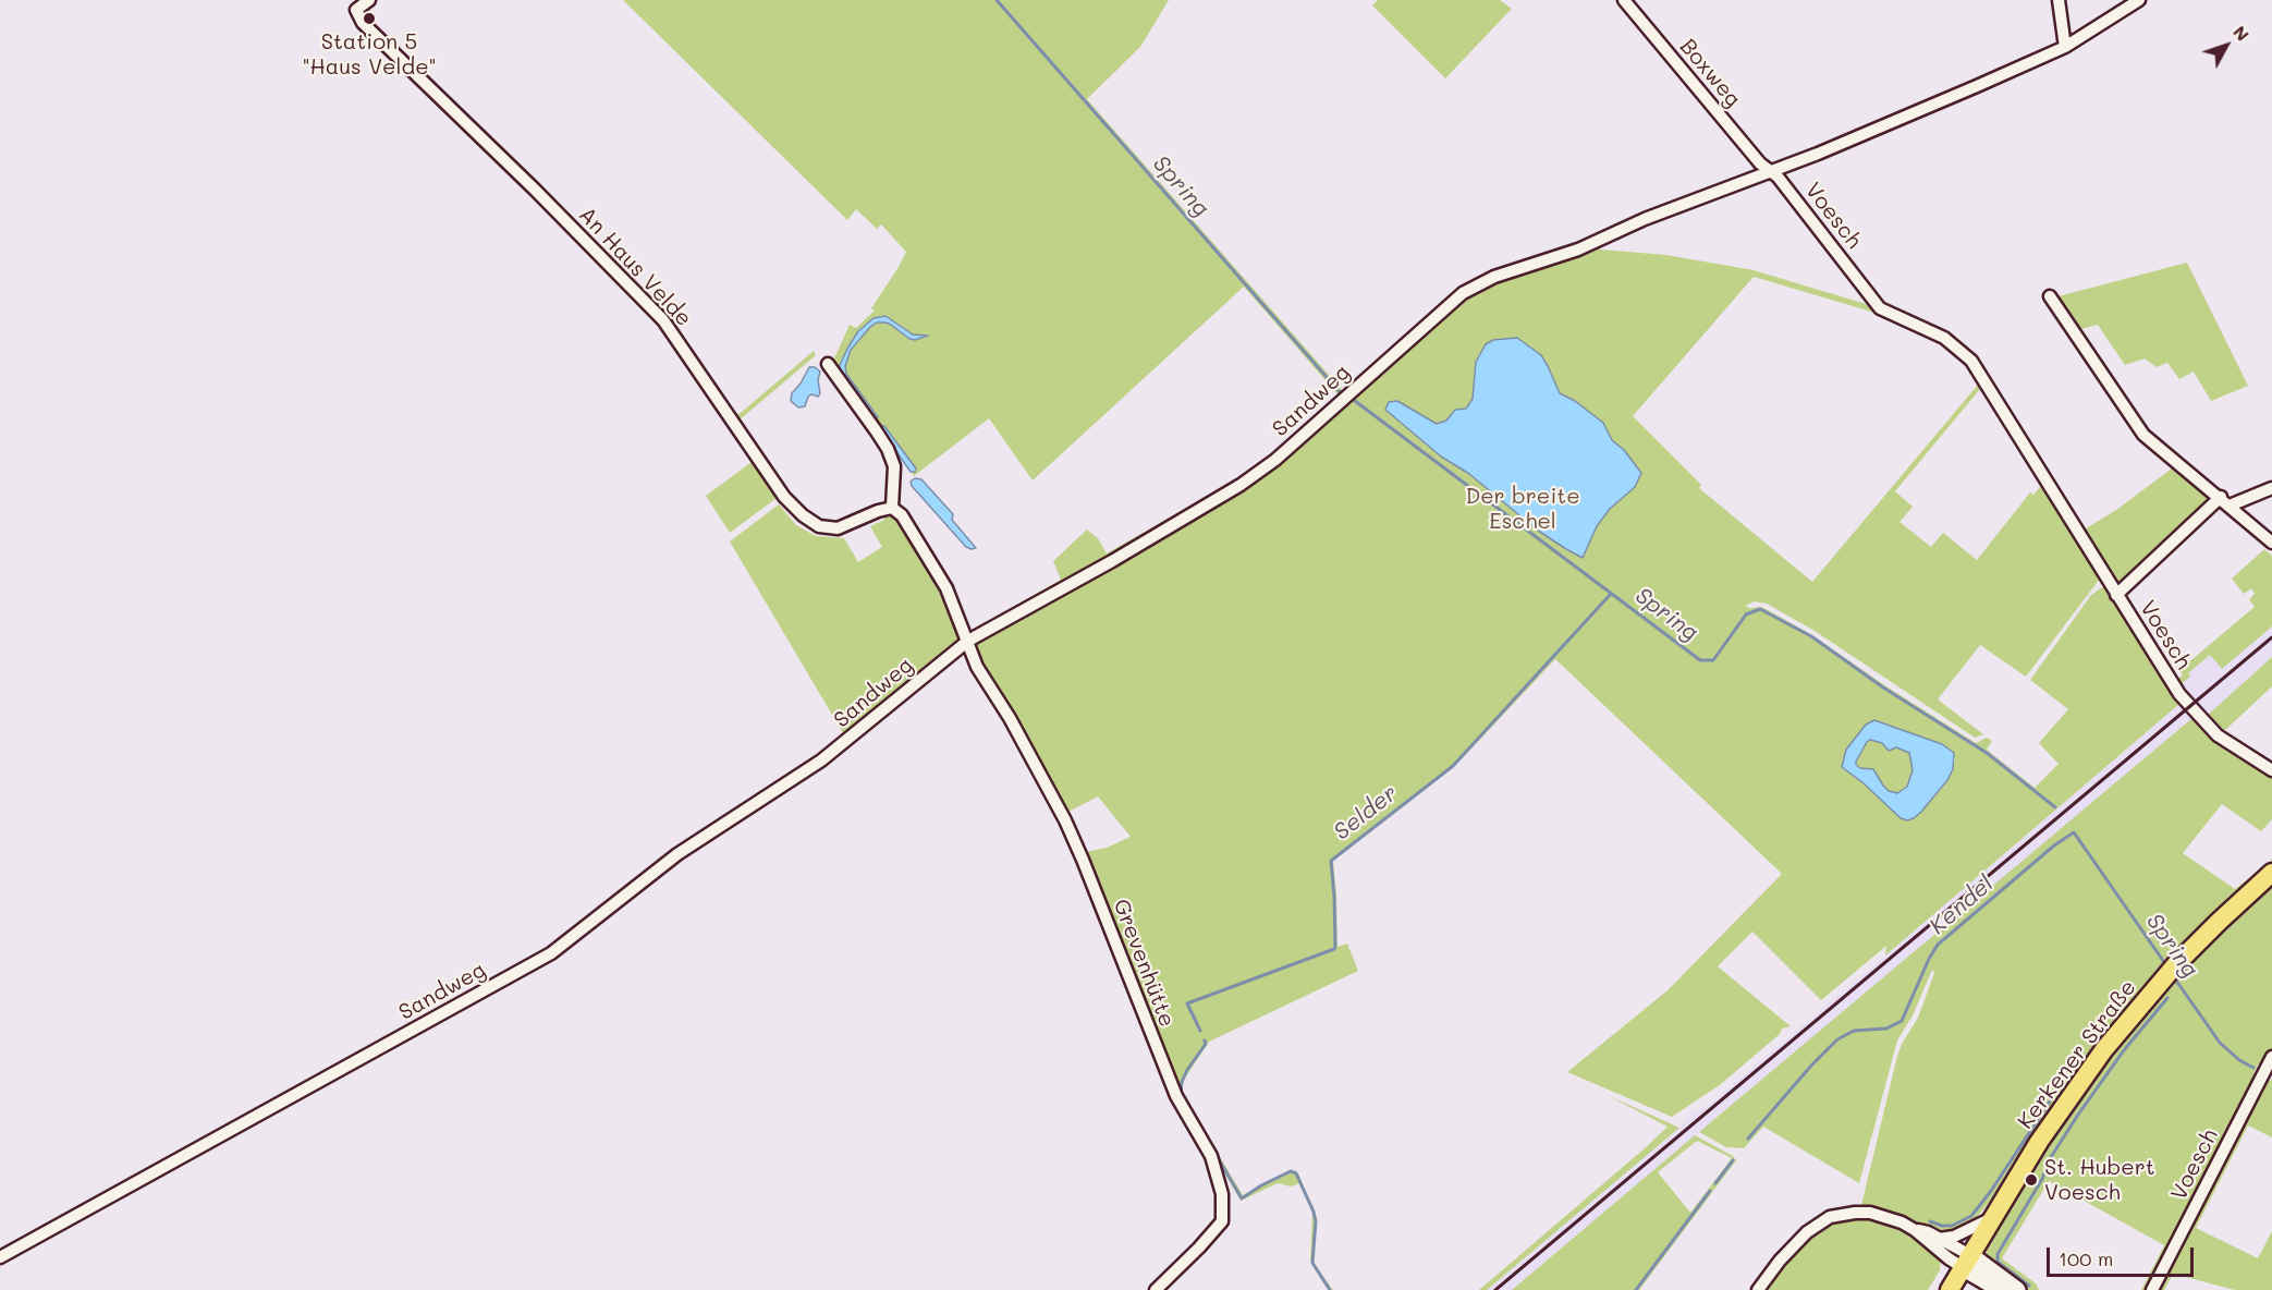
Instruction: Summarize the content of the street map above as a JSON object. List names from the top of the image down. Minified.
{"streets":{"main road":["Kerkener Straße"],"street":["Boxweg","Voesch","An Haus Velde","Sandweg","Grevenhütte"]},"crossings":[["Boxweg","Voesch"],["Boxweg","Sandweg"],["Voesch","Sandweg"],["Sandweg","Grevenhütte"]],"water":["Spring","Selder","Kendel"],"parks":["Der breite Eschel"],"places":["Station 5 \"Haus Velde\"","St. Hubert Voesch"],"scale_bar":"100 m","north":"top right"}
